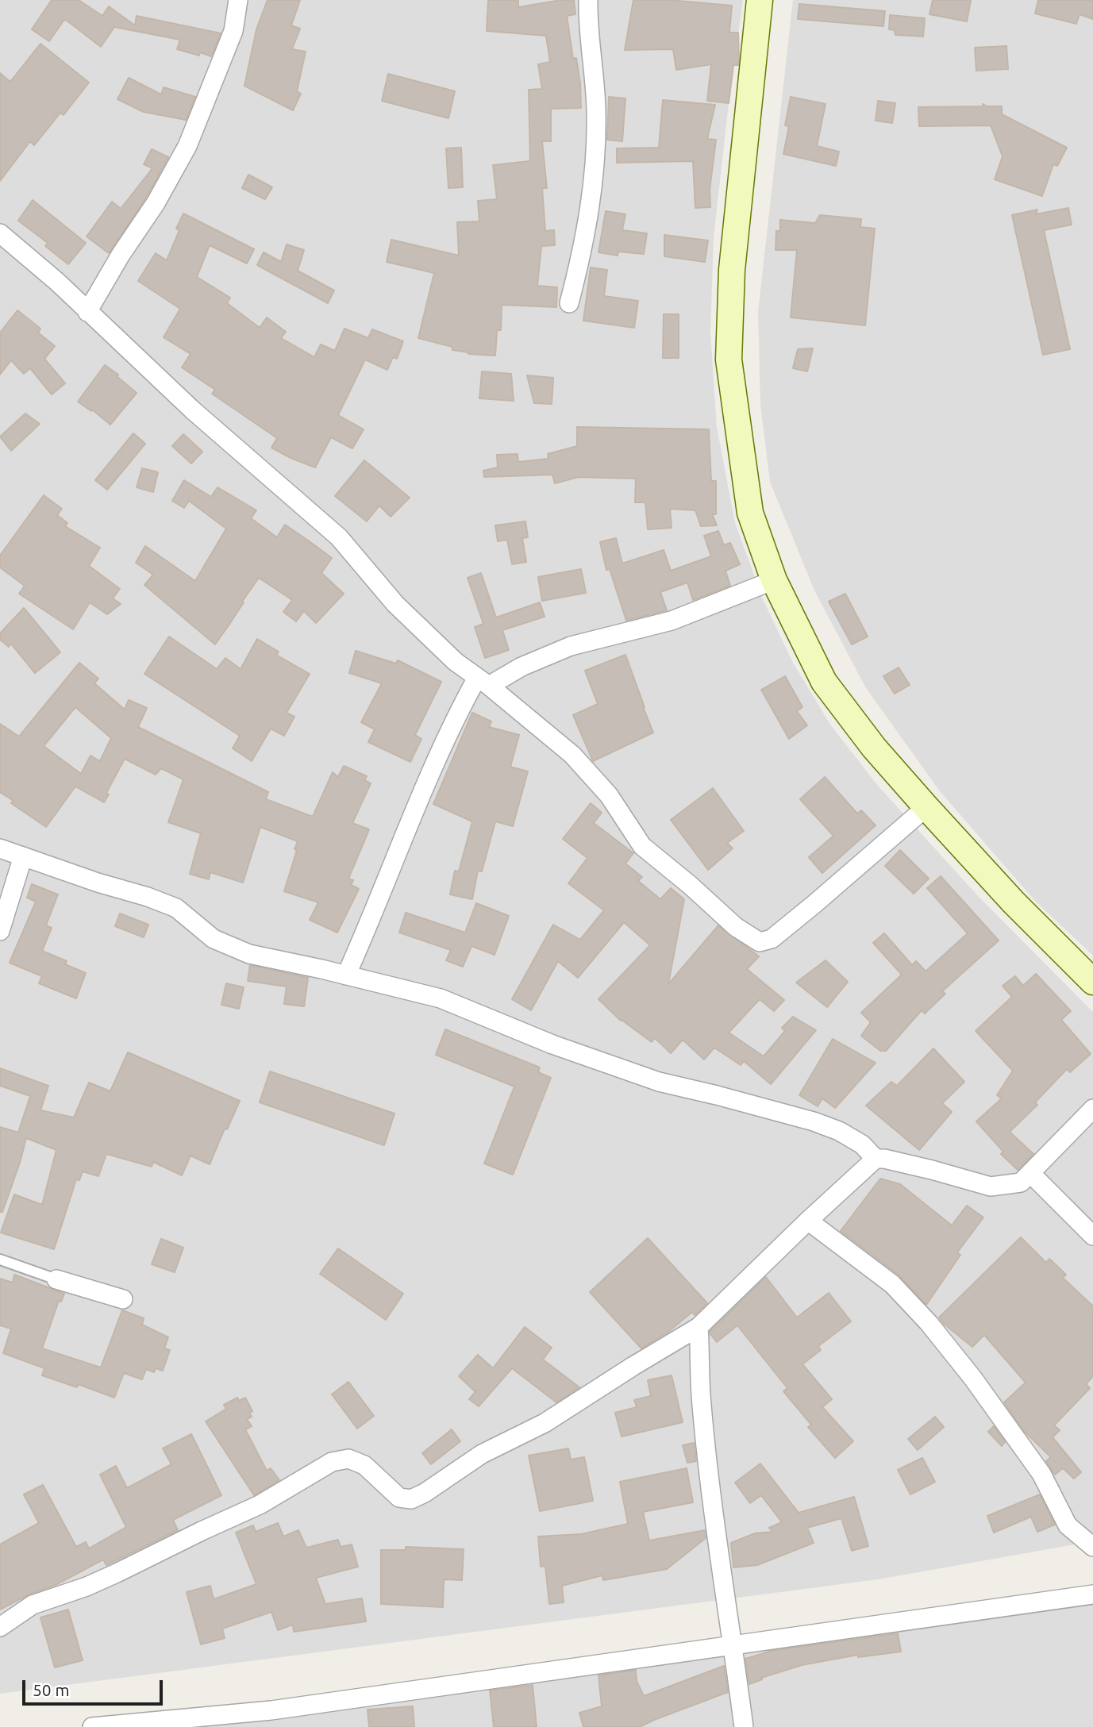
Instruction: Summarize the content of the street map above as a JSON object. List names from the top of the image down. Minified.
{"scale_bar":"50 m"}
